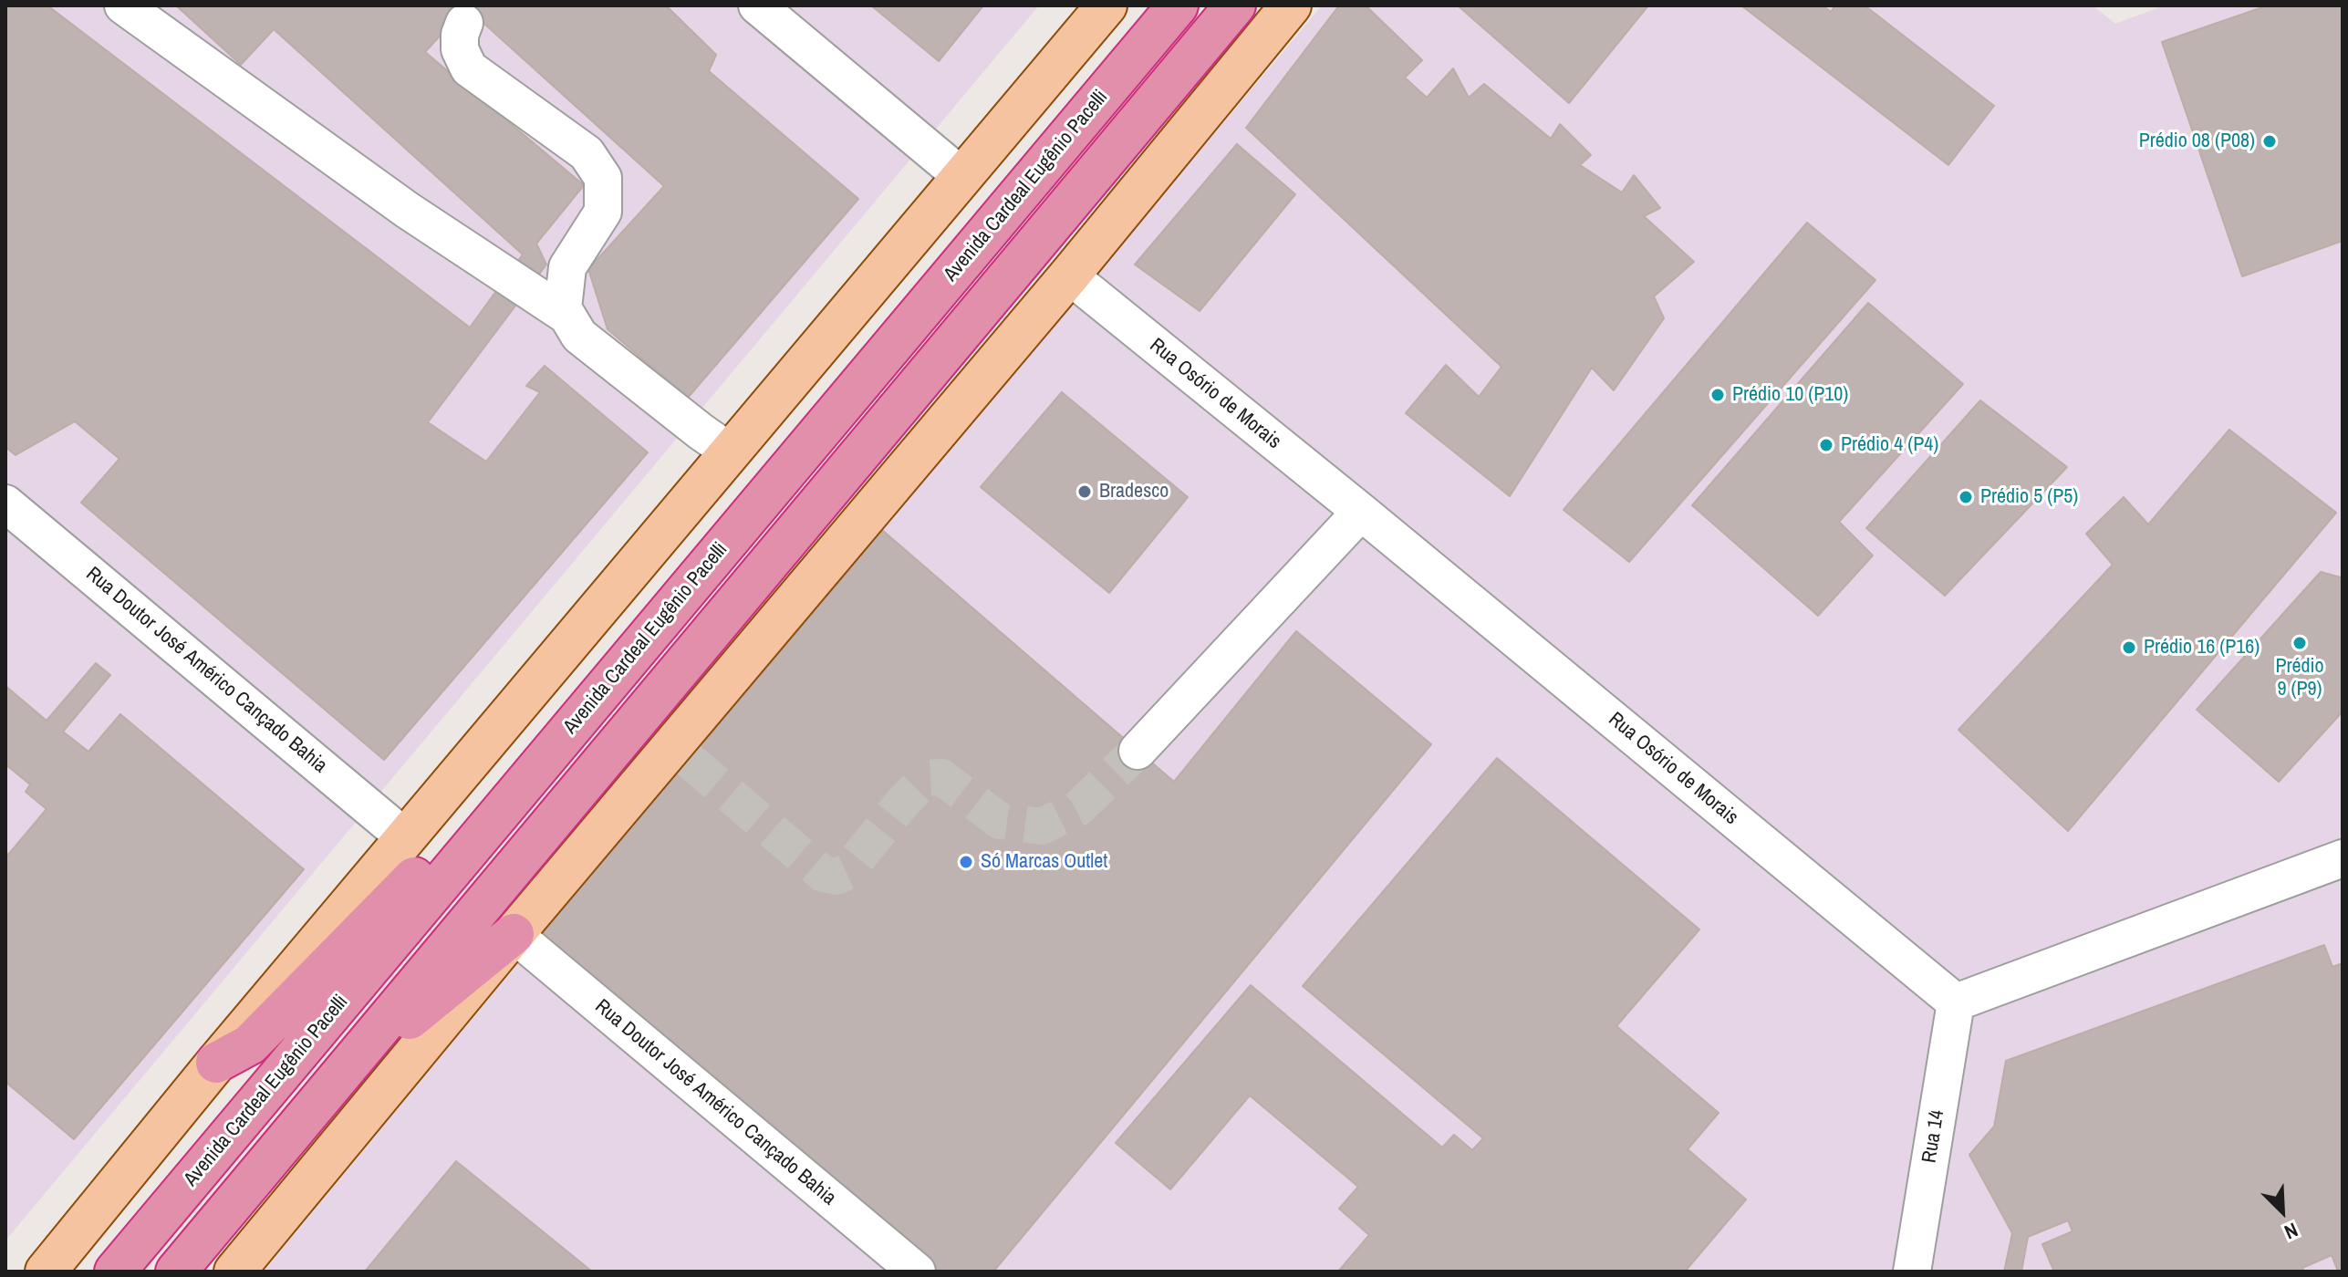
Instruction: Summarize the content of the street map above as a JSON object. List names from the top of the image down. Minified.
{"streets":{"highway":["Avenida Cardeal Eugênio Pacelli"],"street":["Rua Osório de Morais","Rua Doutor José Américo Cançado Bahia","Rua 14"]},"crossings":[["Rua Osório de Morais","Rua 14"]],"places":["Prédio 08 (P08)","Prédio 10 (P10)","Prédio 4 (P4)","Bradesco","Prédio 5 (P5)","Prédio 9 (P9)","Prédio 16 (P16)","Só Marcas Outlet"],"north":"bottom right"}
